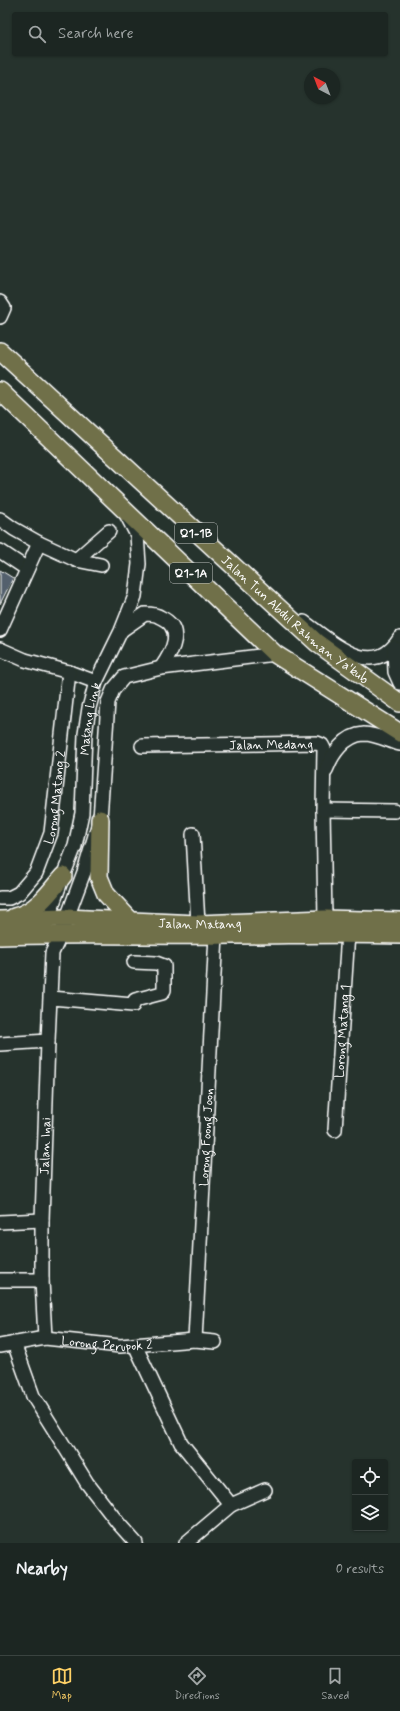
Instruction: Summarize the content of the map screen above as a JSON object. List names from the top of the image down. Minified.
{"streets":{"main road":["Q1-1B","Q1-1A","Jalan Tun Abdul Rahman Ya'kub","Jalan Matang"],"street":["Matang Link","Jalan Medang","Lorong Matang 2","Lorong Matang 1","Lorong Foong Joon","Jalan Inai","Lorong Perupok 2"]},"crossings":[["Q1-1A","Matang Link"],["Matang Link","Jalan Matang"],["Matang Link","Jalan Inai"],["Jalan Medang","Jalan Matang"],["Jalan Matang","Lorong Matang 1"],["Jalan Matang","Lorong Foong Joon"],["Lorong Foong Joon","Lorong Perupok 2"],["Jalan Inai","Lorong Perupok 2"]],"north":"top left","page":{"search":"Search here","heading":["Nearby","0 results"],"nav":["Map","Directions","Saved"]}}
